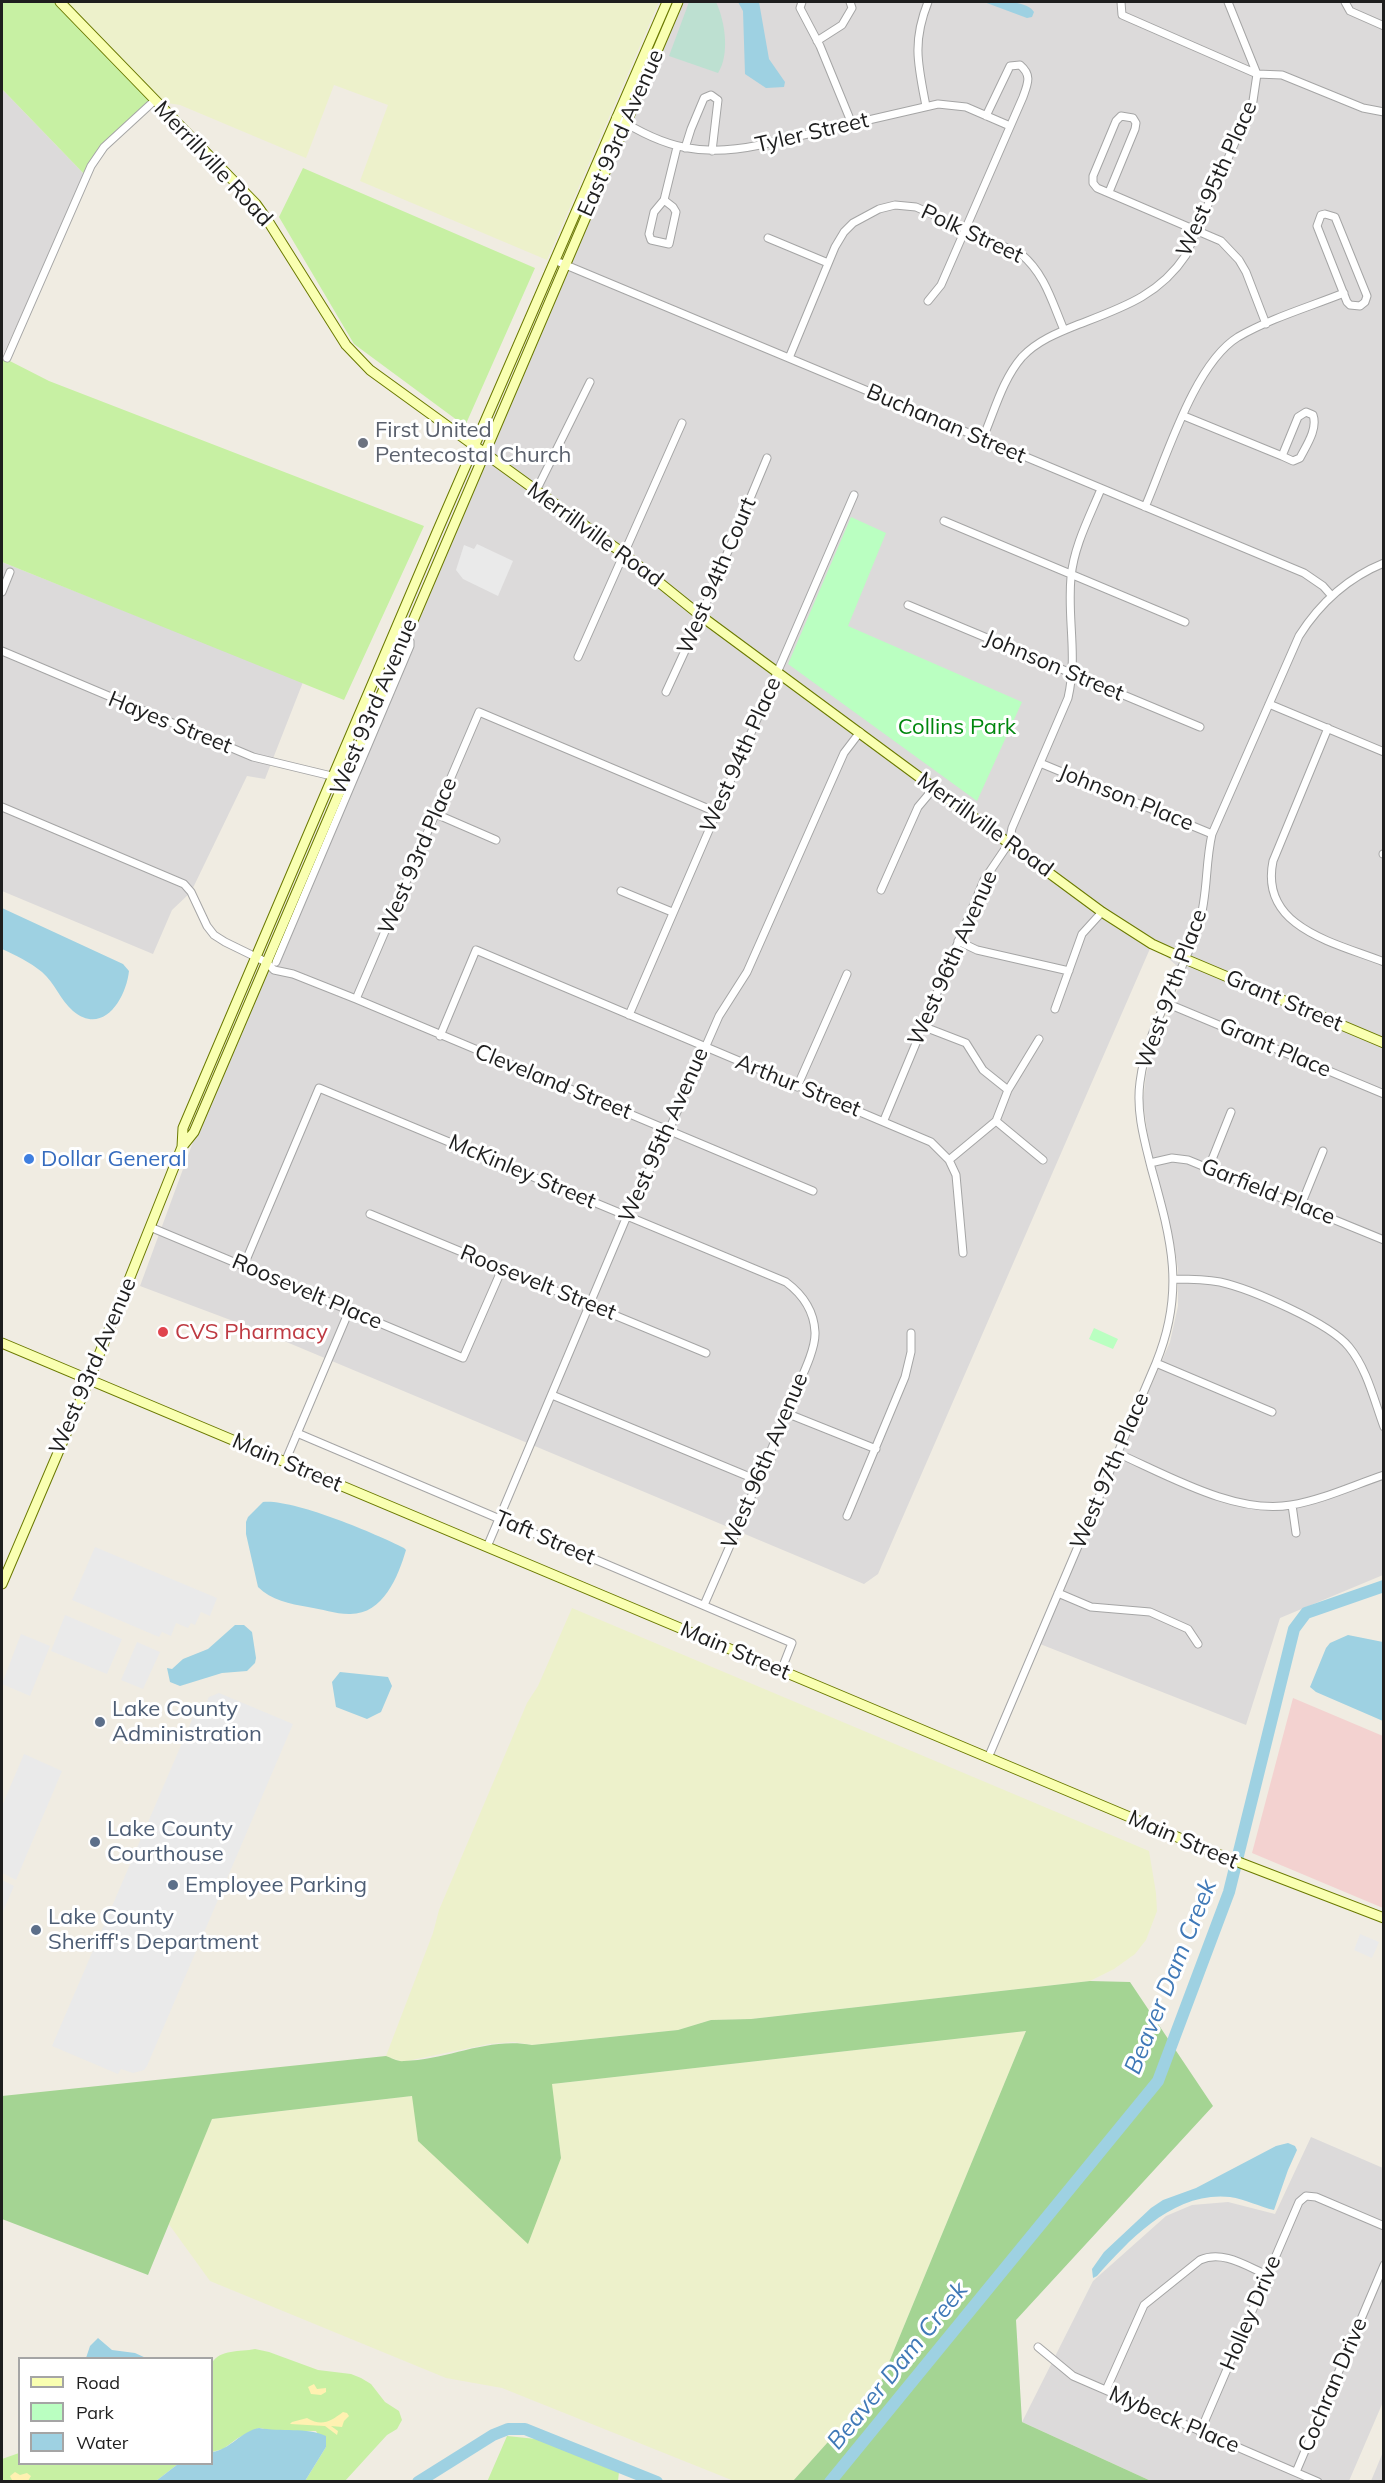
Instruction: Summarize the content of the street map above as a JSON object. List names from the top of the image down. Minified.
{"streets":{"street":["East 93rd Avenue","Tyler Street","Merrillville Road","West 95th Place","Polk Street","Buchanan Street","West 94th Court","Johnson Street","West 93rd Avenue","Hayes Street","West 94th Place","Johnson Place","West 93rd Place","West 96th Avenue","West 97th Place","Grant Street","Grant Place","Cleveland Street","Arthur Street","West 95th Avenue","McKinley Street","Garfield Place","Roosevelt Street","Roosevelt Place","Main Street","Taft Street","Holley Drive","Cochran Drive","Mybeck Place"]},"crossings":[["East 93rd Avenue","Tyler Street"],["East 93rd Avenue","Buchanan Street"],["East 93rd Avenue","West 93rd Avenue"],["Merrillville Road","West 94th Court"],["Merrillville Road","West 93rd Avenue"],["Merrillville Road","West 94th Place"],["Merrillville Road","West 96th Avenue"],["Merrillville Road","West 97th Place"],["Merrillville Road","Grant Street"],["Merrillville Road","West 95th Avenue"],["West 95th Place","Polk Street"],["West 95th Place","Buchanan Street"],["Buchanan Street","West 93rd Avenue"],["Buchanan Street","West 96th Avenue"],["Buchanan Street","West 97th Place"],["Johnson Street","West 96th Avenue"],["West 93rd Avenue","Hayes Street"],["West 93rd Avenue","Cleveland Street"],["West 93rd Avenue","Roosevelt Place"],["West 93rd Avenue","Main Street"],["West 94th Place","West 93rd Place"],["West 94th Place","Arthur Street"],["Johnson Place","West 96th Avenue"],["Johnson Place","West 97th Place"],["West 93rd Place","Cleveland Street"],["West 96th Avenue","Arthur Street"],["West 96th Avenue","McKinley Street"],["West 96th Avenue","Taft Street"],["West 97th Place","Grant Street"],["West 97th Place","Grant Place"],["West 97th Place","Garfield Place"],["West 97th Place","Main Street"],["Cleveland Street","Arthur Street"],["Cleveland Street","West 95th Avenue"],["Arthur Street","West 95th Avenue"],["West 95th Avenue","McKinley Street"],["West 95th Avenue","Roosevelt Street"],["West 95th Avenue","Main Street"],["West 95th Avenue","Taft Street"],["McKinley Street","Roosevelt Place"],["Roosevelt Street","Roosevelt Place"],["Main Street","Taft Street"],["Holley Drive","Mybeck Place"],["Cochran Drive","Mybeck Place"]],"water":["Beaver Dam Creek"],"parks":["Collins Park"],"places":["First United Pentecostal Church","Dollar General","CVS Pharmacy","Lake County Administration","Lake County Courthouse","Employee Parking","Lake County Sheriff's Department"],"legend":["Road","Park","Water"]}
